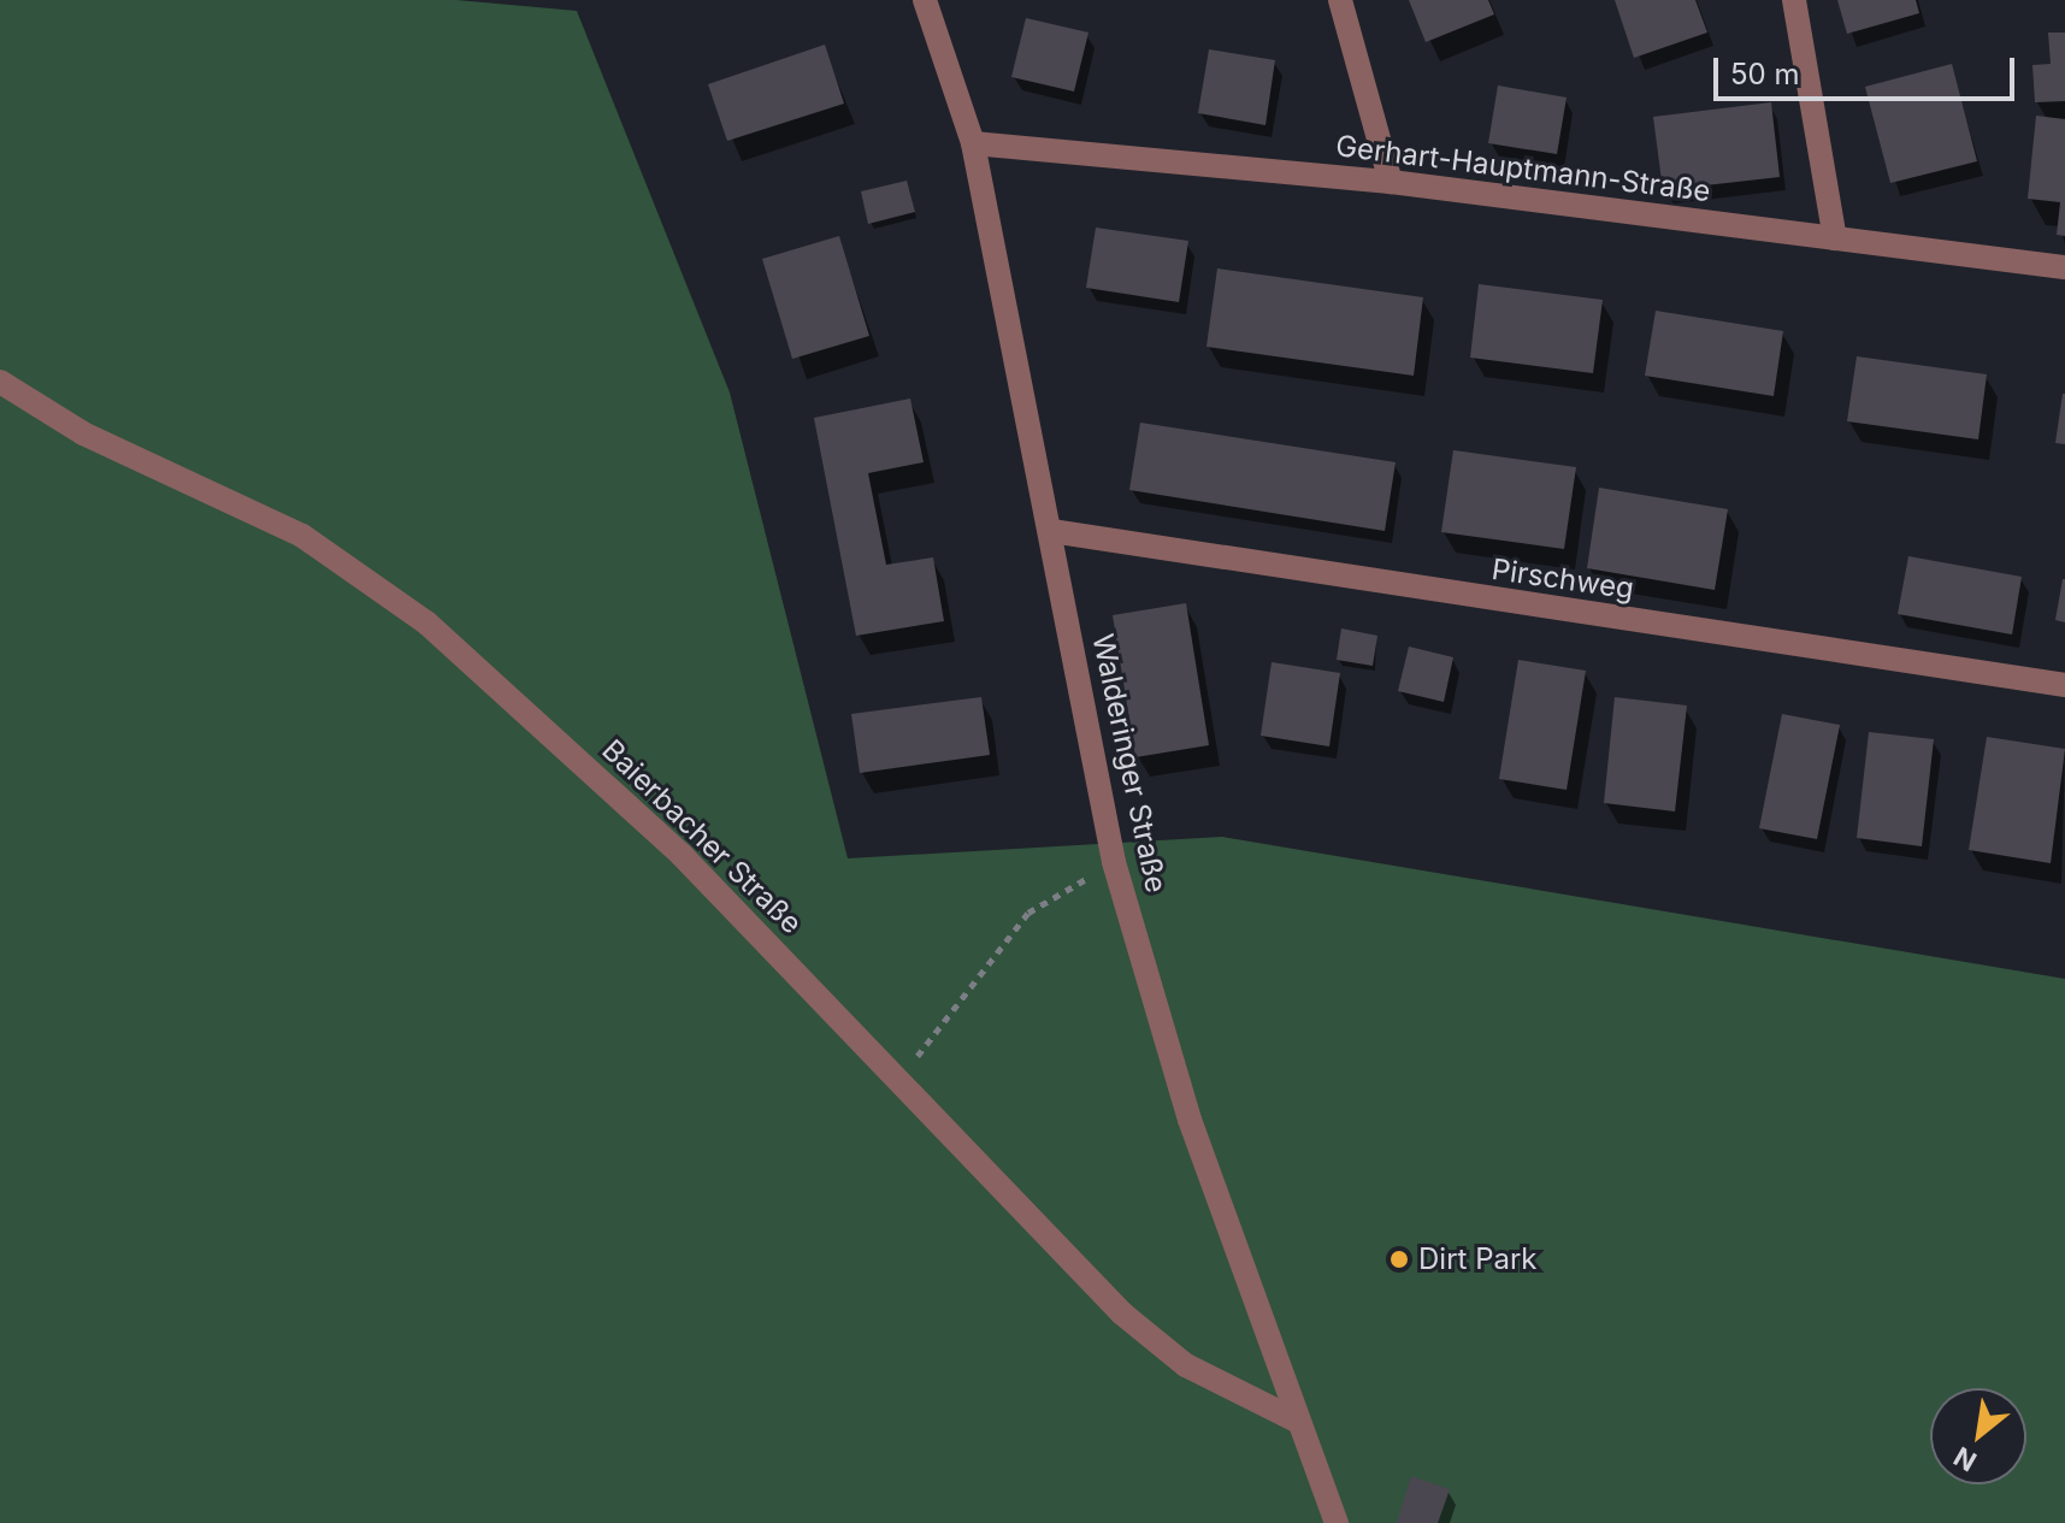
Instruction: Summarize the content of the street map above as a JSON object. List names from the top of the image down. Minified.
{"streets":{"street":["Gerhart-Hauptmann-Straße","Pirschweg","Walderinger Straße","Baierbacher Straße"]},"crossings":[["Gerhart-Hauptmann-Straße","Walderinger Straße"],["Pirschweg","Walderinger Straße"],["Walderinger Straße","Baierbacher Straße"]],"places":["Dirt Park"],"scale_bar":"50 m","north":"bottom left"}
